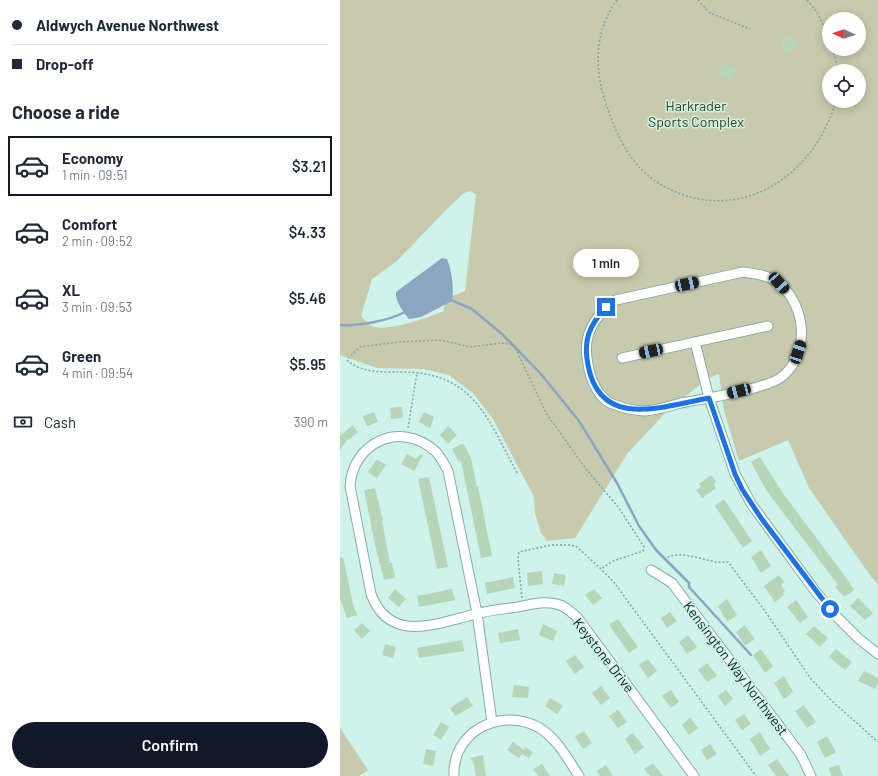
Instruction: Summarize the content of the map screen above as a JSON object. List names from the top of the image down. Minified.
{"streets":{"street":["Keystone Drive","Kensington Way Northwest"]},"parks":["Harkrader Sports Complex"],"north":"left","page":{"banner":["Aldwych Avenue Northwest","Drop-off"],"heading":"Choose a ride","list":[{"name":"Economy","note":"1 min · 09:51","value":"$3.21"},{"name":"Comfort","note":"2 min · 09:52","value":"$4.33"},{"name":"XL","note":"3 min · 09:53","value":"$5.46"},{"name":"Green","note":"4 min · 09:54","value":"$5.95"}],"bubble":"1 min","pay":["Cash","390 m"],"buttons":"Confirm"}}
